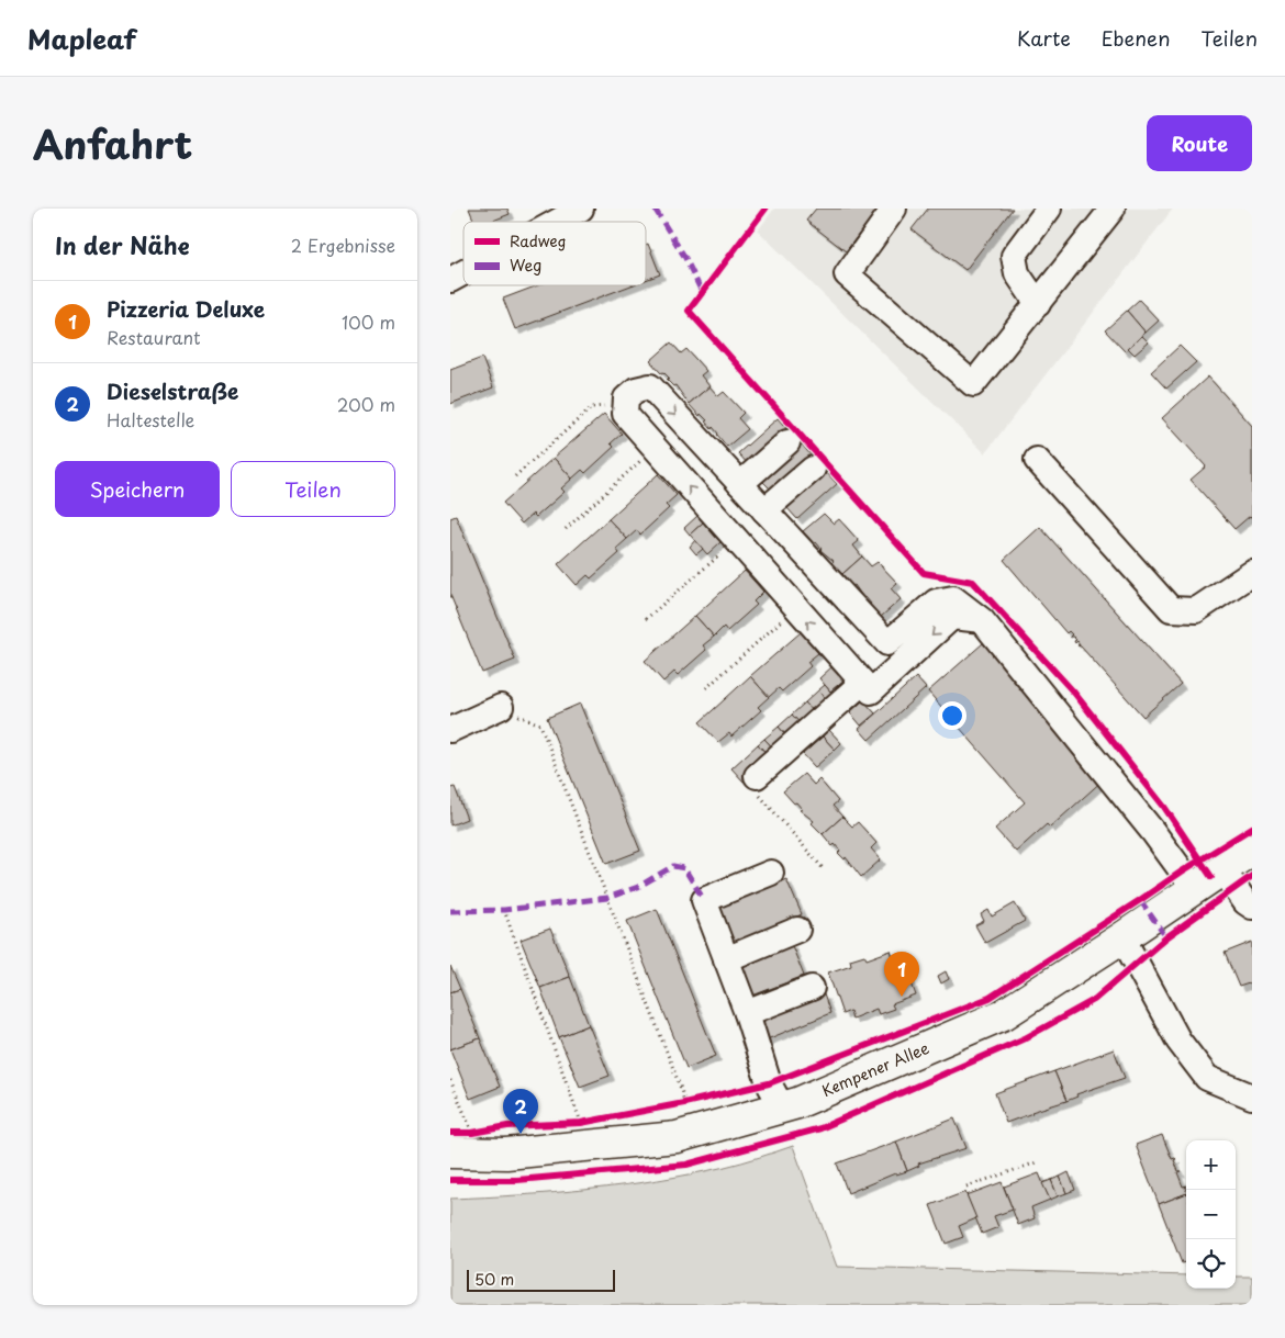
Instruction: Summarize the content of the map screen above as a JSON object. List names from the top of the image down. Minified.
{"streets":{"main road":["Kempener Allee"]},"legend":["Radweg","Weg"],"scale_bar":"50 m","page":{"header":"Mapleaf","nav":["Karte","Ebenen","Teilen"],"title":"Anfahrt","buttons":["Route",["Speichern","Teilen"]],"heading":["In der Nähe","2 Ergebnisse"],"list":[{"mark":"1","name":"Pizzeria Deluxe","note":"Restaurant","value":"100 m"},{"mark":"2","name":"Dieselstraße","note":"Haltestelle","value":"200 m"}],"pins":["1","2"],"map_buttons":["+","−"],"scale":"50 m"}}
